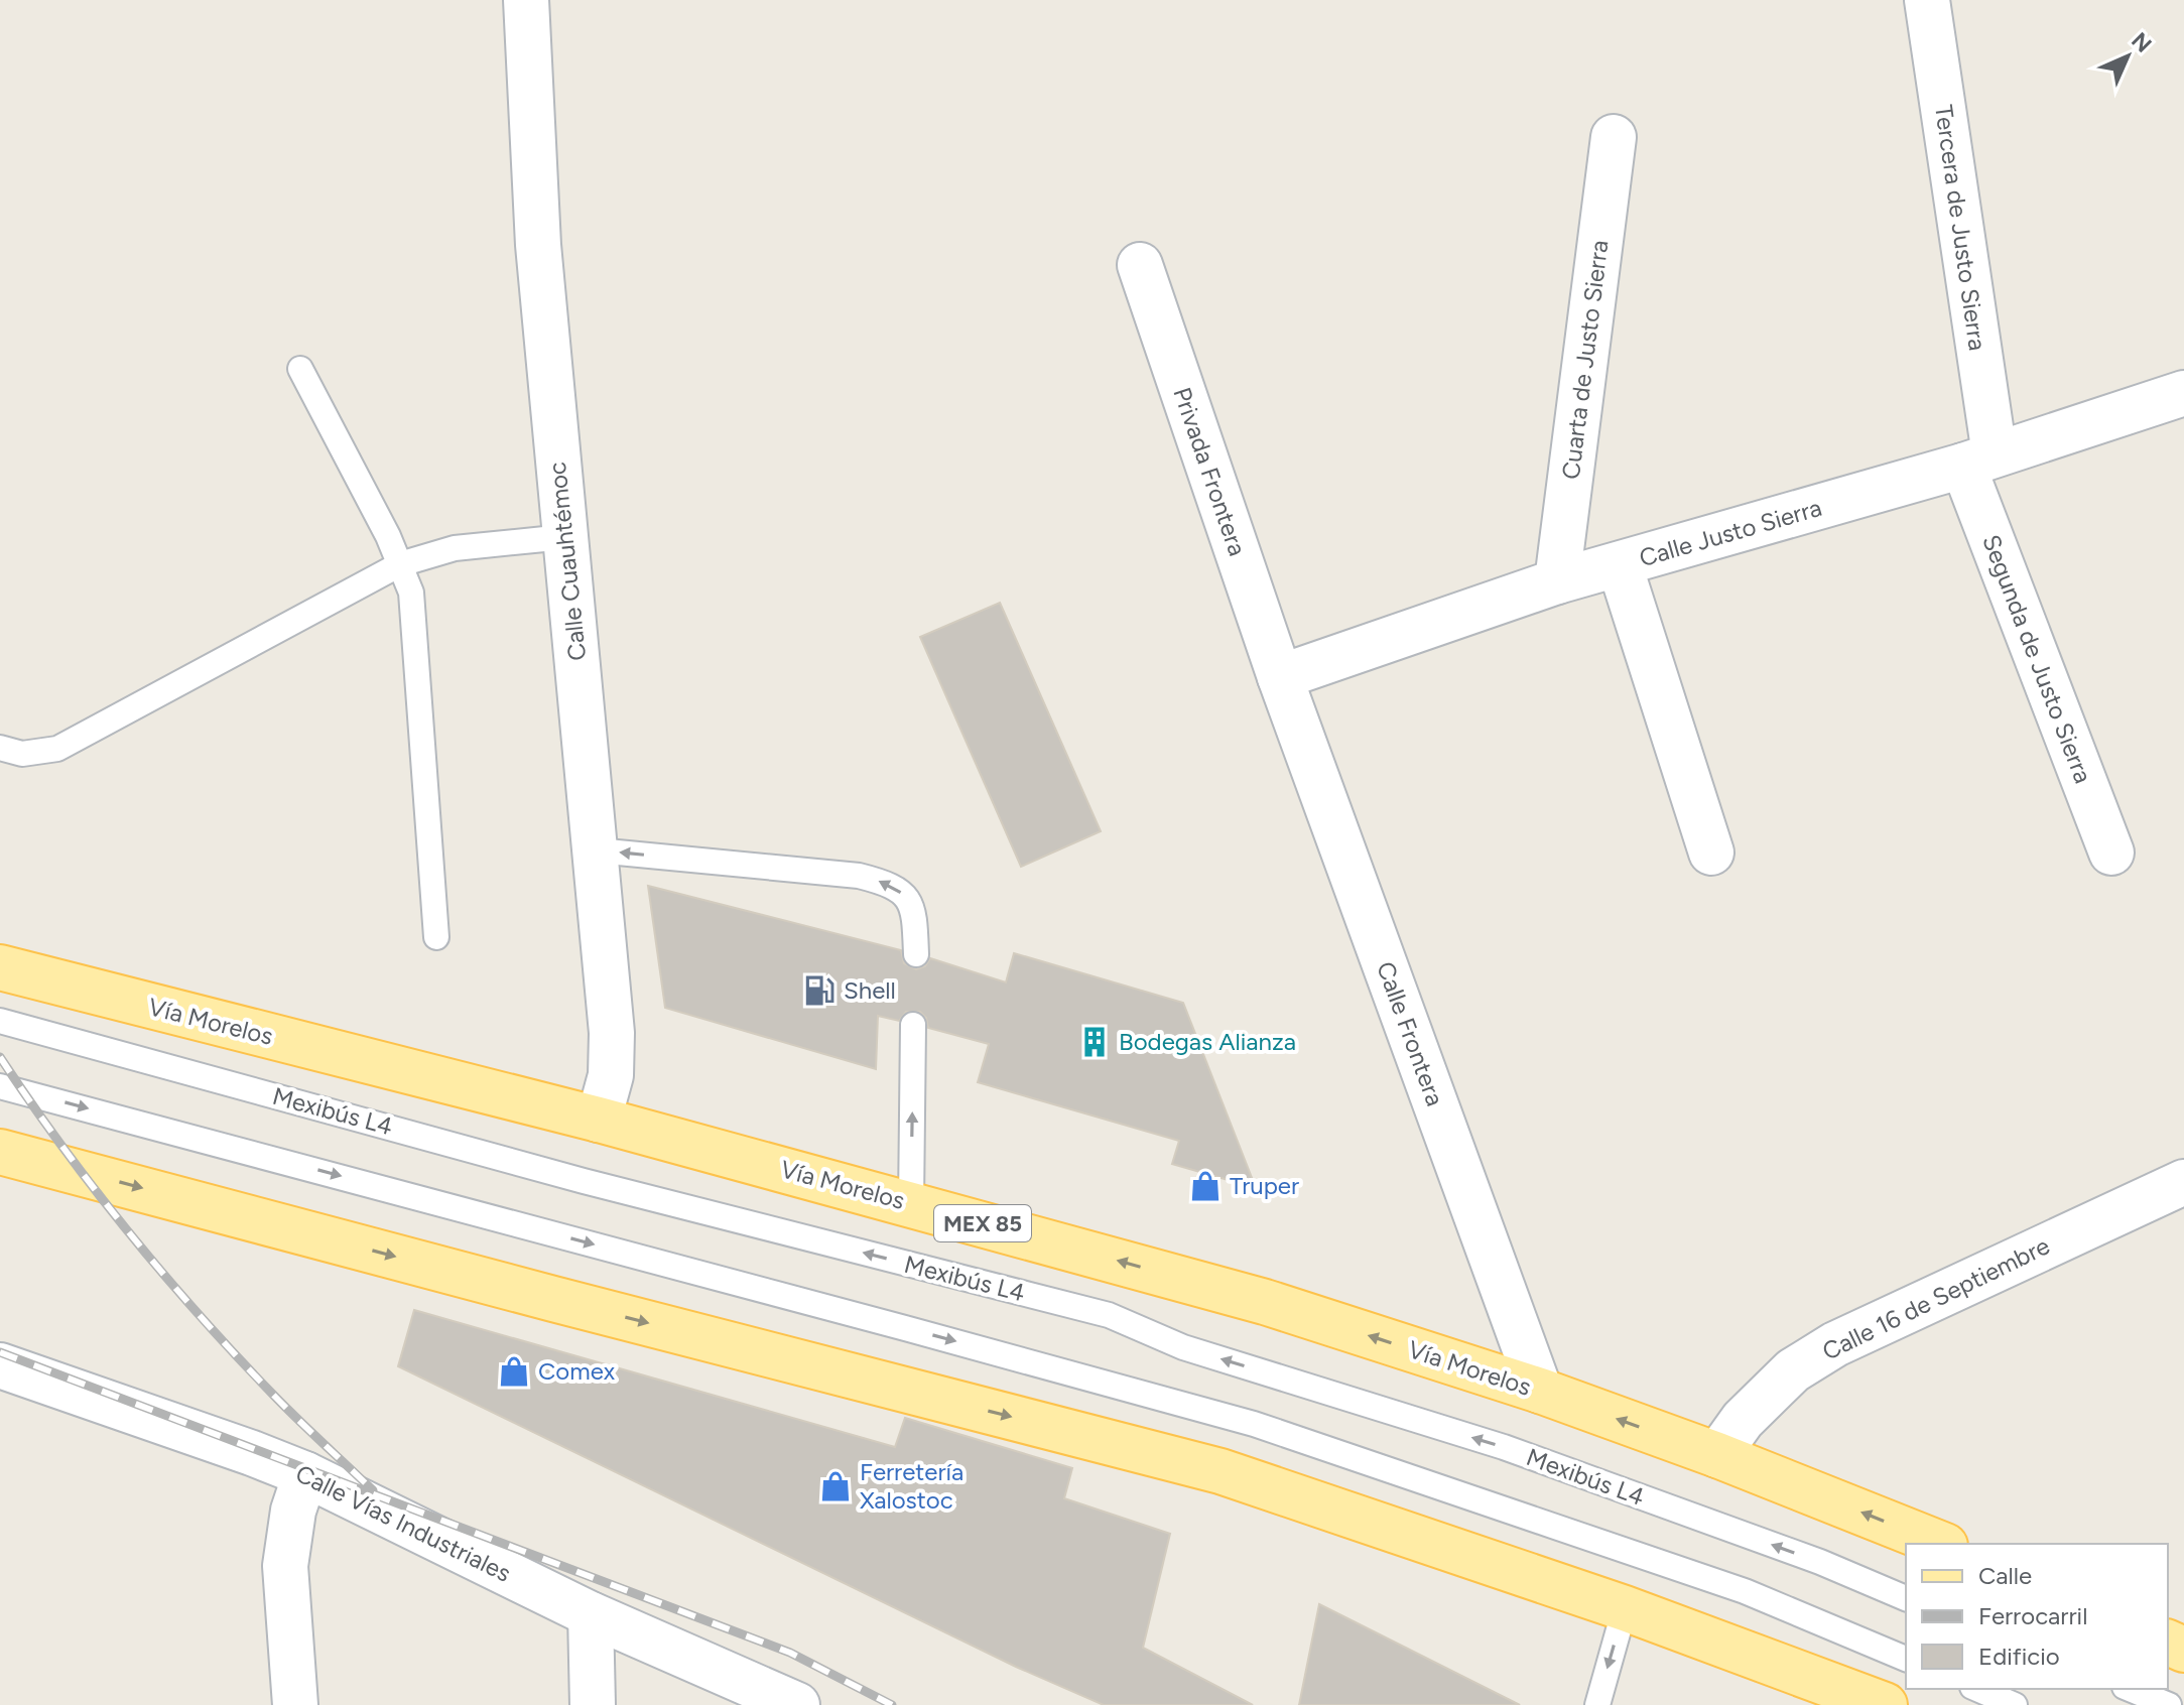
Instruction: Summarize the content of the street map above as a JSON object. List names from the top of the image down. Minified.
{"streets":{"main road":["Vía Morelos","MEX 85"],"street":["Tercera de Justo Sierra","Cuarta de Justo Sierra","Privada Frontera","Calle Justo Sierra","Calle Cuauhtémoc","Segunda de Justo Sierra","Calle Frontera","Calle 16 de Septiembre","Calle Vías Industriales"],"lane":["Mexibús L4"]},"crossings":[["Tercera de Justo Sierra","Calle Justo Sierra"],["Tercera de Justo Sierra","Segunda de Justo Sierra"],["Cuarta de Justo Sierra","Calle Justo Sierra"],["Privada Frontera","Calle Justo Sierra"],["Privada Frontera","Calle Frontera"],["Calle Justo Sierra","Segunda de Justo Sierra"],["Calle Justo Sierra","Calle Frontera"],["Calle Cuauhtémoc","Vía Morelos"],["Vía Morelos","Calle Frontera"],["Vía Morelos","Calle 16 de Septiembre"]],"places":{"fuel station":["Shell"],"building":["Bodegas Alianza"],"shop":["Truper","Comex","Ferretería Xalostoc"]},"legend":["Calle","Ferrocarril","Edificio"],"north":"top right"}
